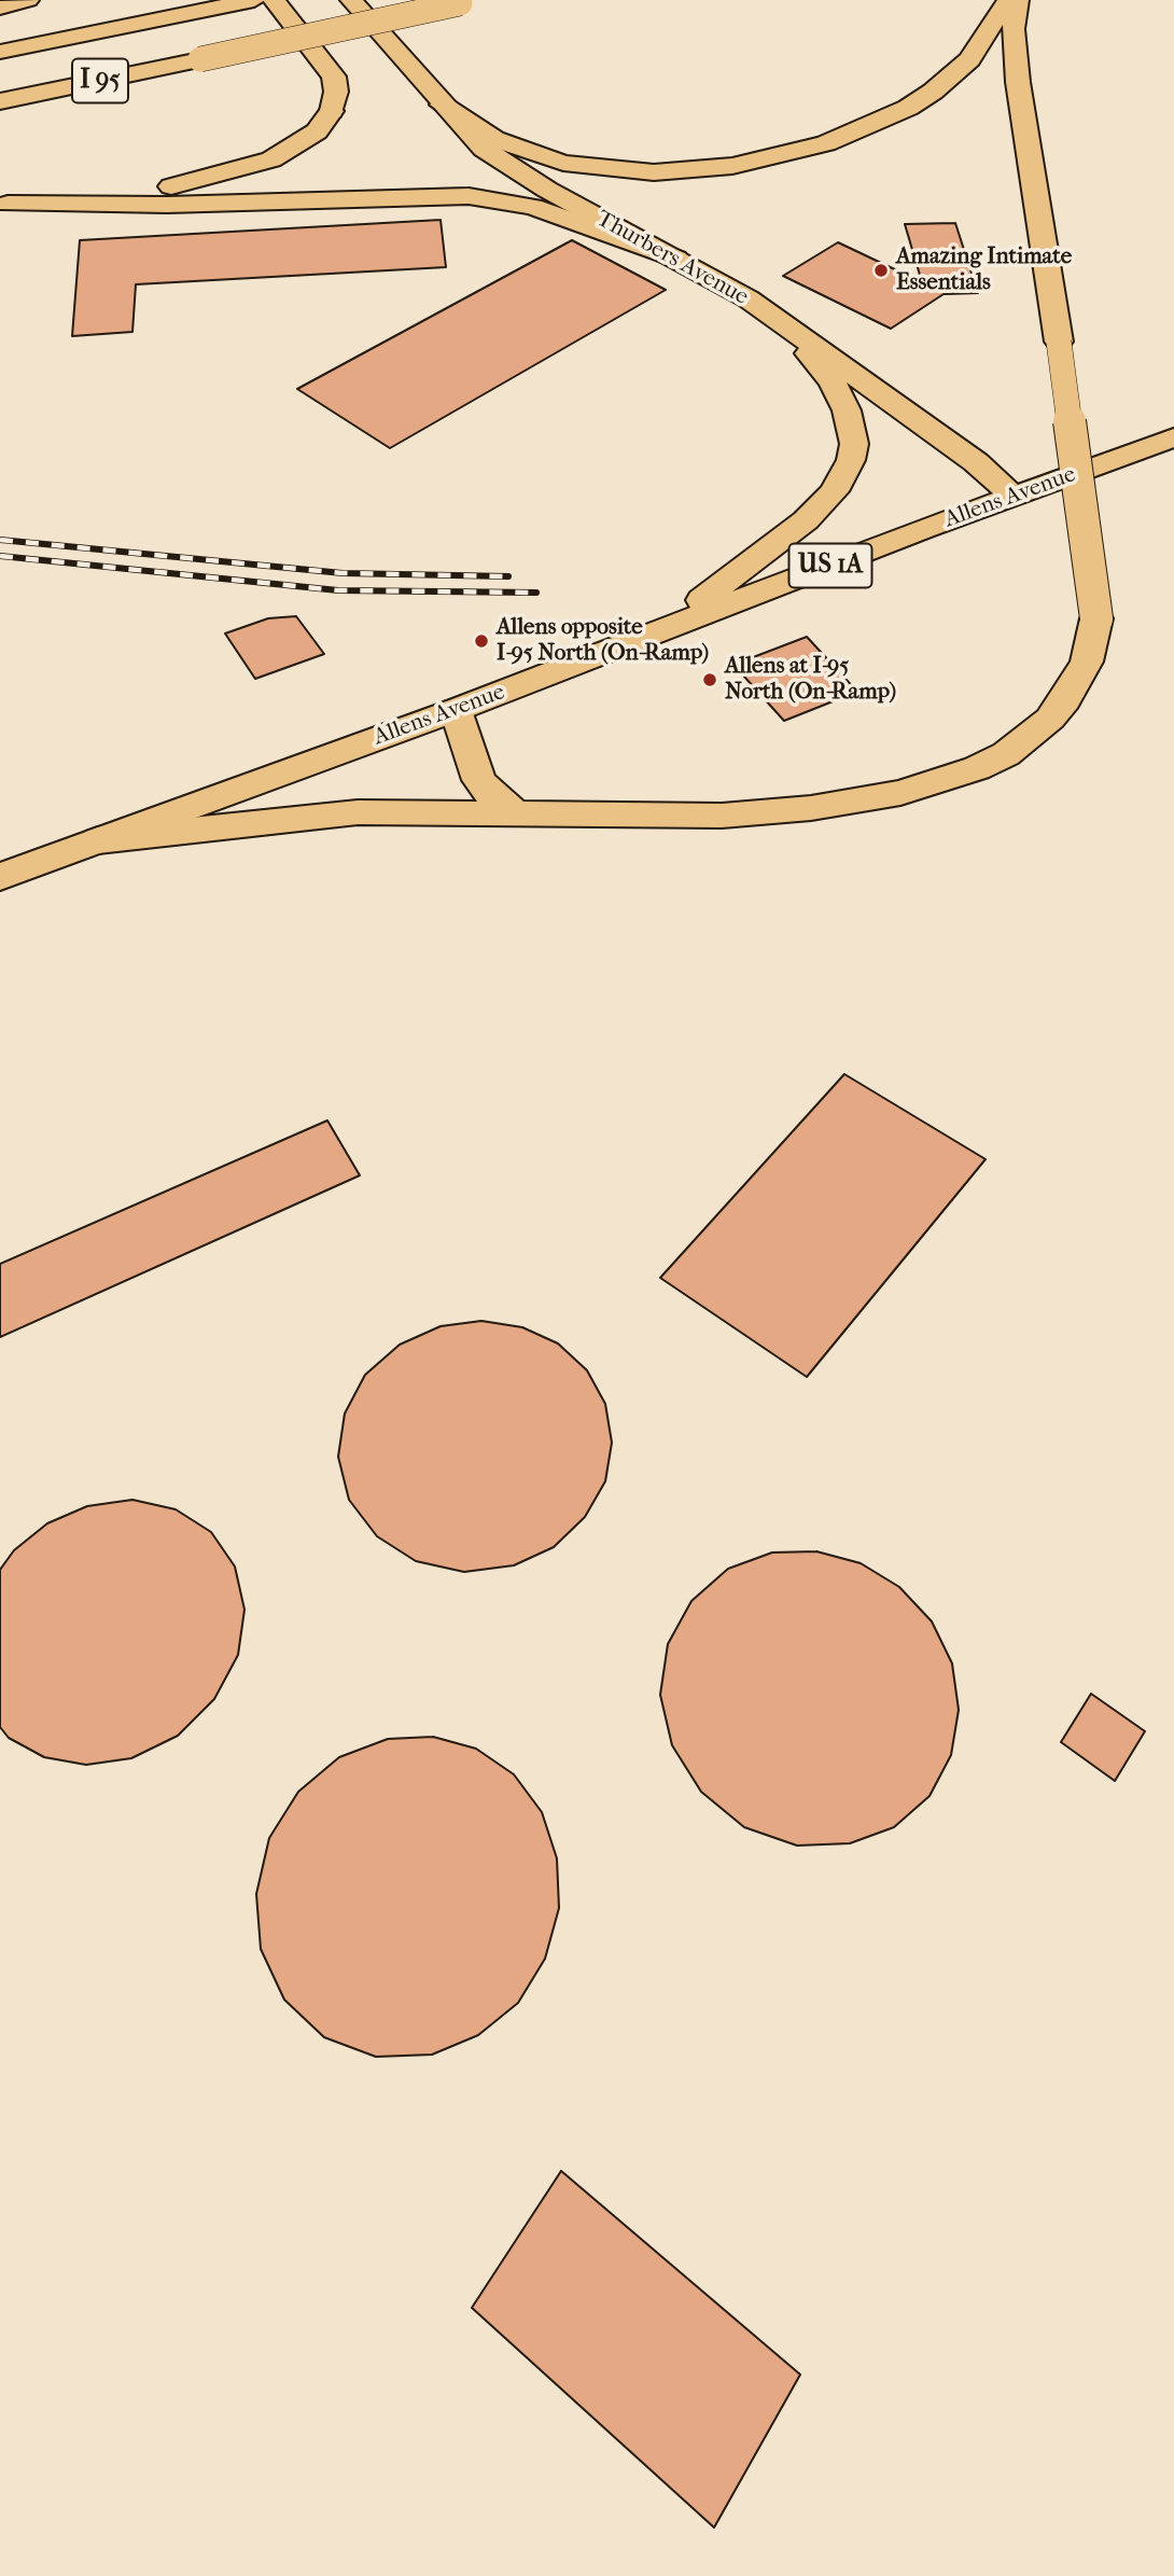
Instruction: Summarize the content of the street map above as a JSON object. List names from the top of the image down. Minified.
{"streets":{"main road":["I 95","Thurbers Avenue","Allens Avenue","US 1A"]},"crossings":[["Thurbers Avenue","Allens Avenue"]],"places":["Amazing Intimate Essentials","Allens opposite I-95 North (On-Ramp)","Allens at I-95 North (On-Ramp)"]}
